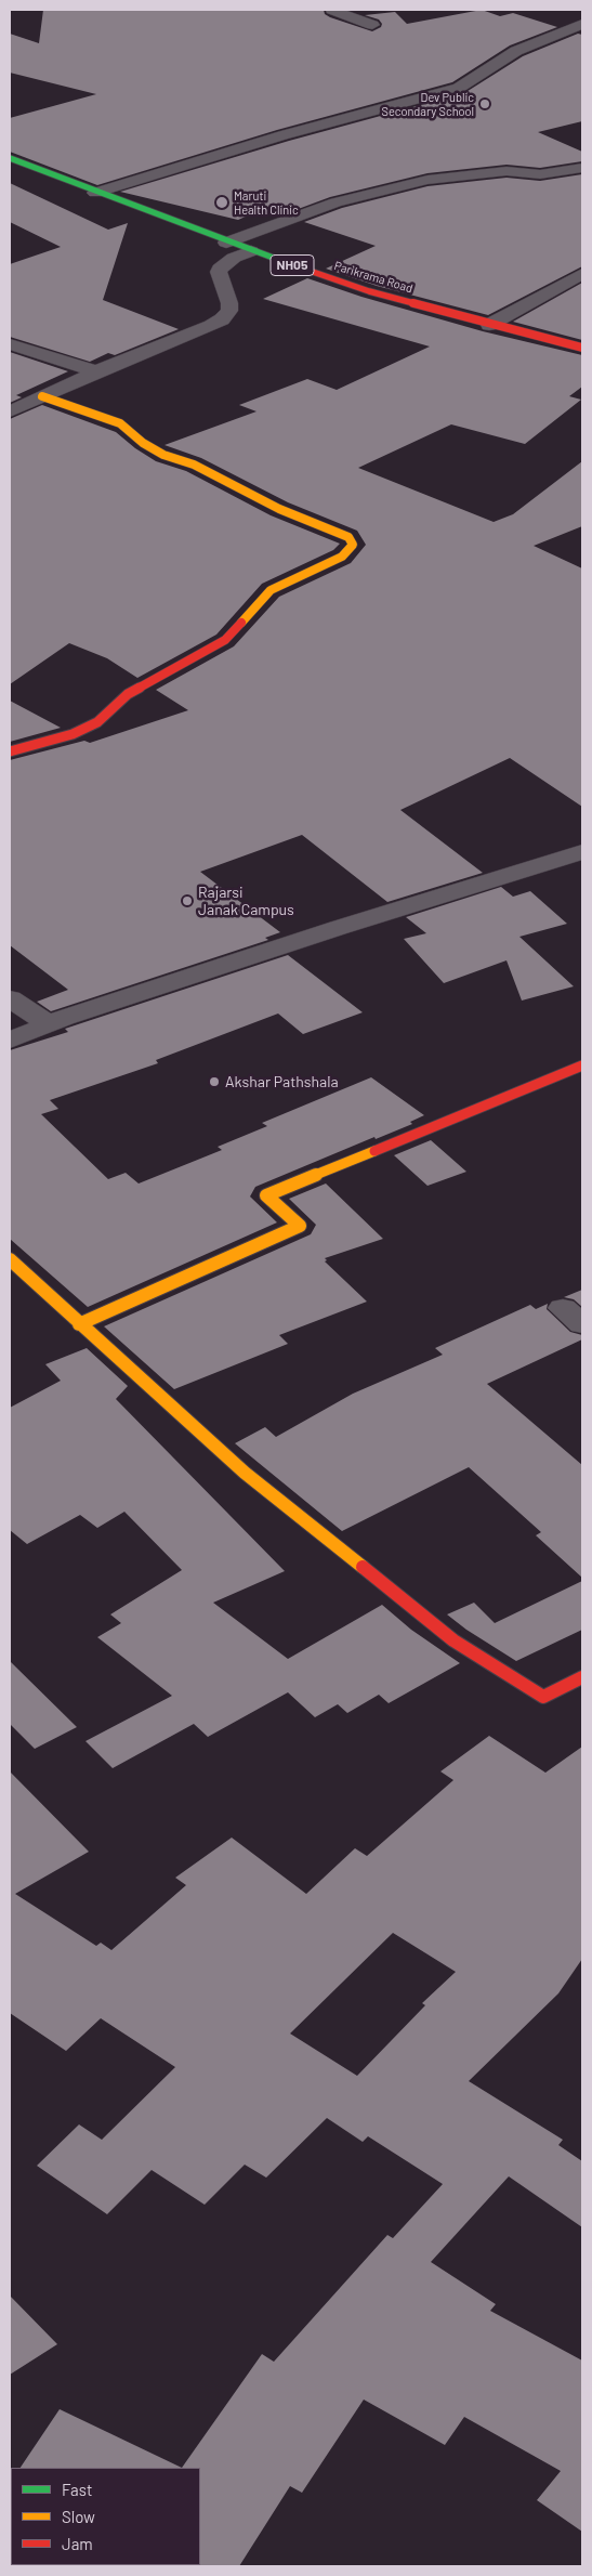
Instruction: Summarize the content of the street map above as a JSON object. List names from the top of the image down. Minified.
{"streets":{"street":["NH05","Parikrama Road"]},"places":["Dev Public Secondary School","Maruti Health Clinic","Rajarsi Janak Campus","Akshar Pathshala"],"legend":["Fast","Slow","Jam"]}
